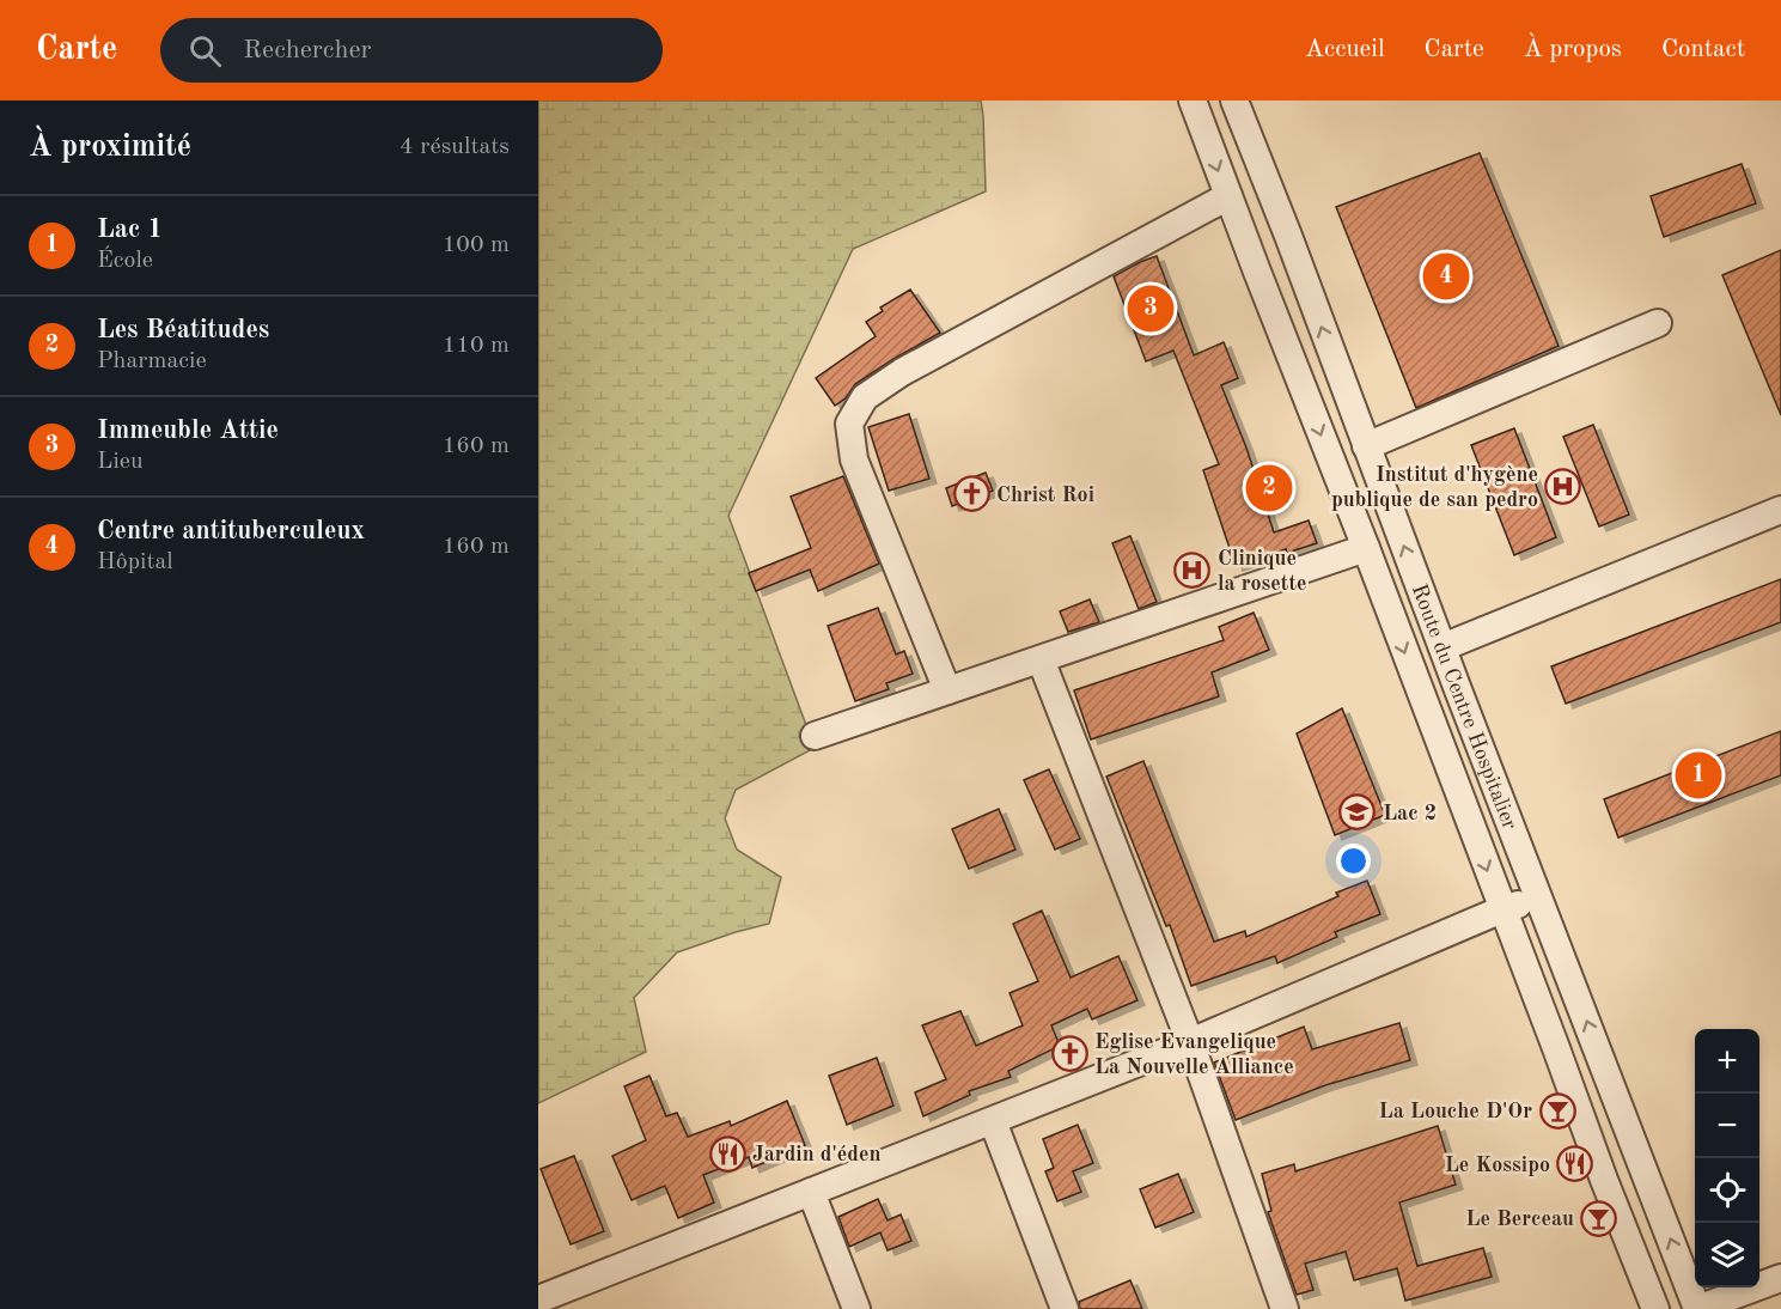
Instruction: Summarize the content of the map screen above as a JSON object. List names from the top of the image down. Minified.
{"streets":{"street":["Route du Centre Hospitalier"]},"places":{"hospital":["Institut d'hygène publique de san pedro","Clinique la rosette"],"church":["Christ Roi","Eglise Evangelique La Nouvelle Alliance"],"school or university":["Lac 2"],"bar":["La Louche D'Or","Le Berceau"],"restaurant":["Jardin d'éden","Le Kossipo"]},"page":{"header":"Carte","search":"Rechercher","nav":["Accueil","Carte","À propos","Contact"],"heading":["À proximité","4 résultats"],"list":[{"mark":"1","name":"Lac 1","note":"École","value":"100 m"},{"mark":"2","name":"Les Béatitudes","note":"Pharmacie","value":"110 m"},{"mark":"3","name":"Immeuble Attie","note":"Lieu","value":"160 m"},{"mark":"4","name":"Centre antituberculeux","note":"Hôpital","value":"160 m"}],"pins":["4","3","2","1"],"map_buttons":["+","−"]}}
